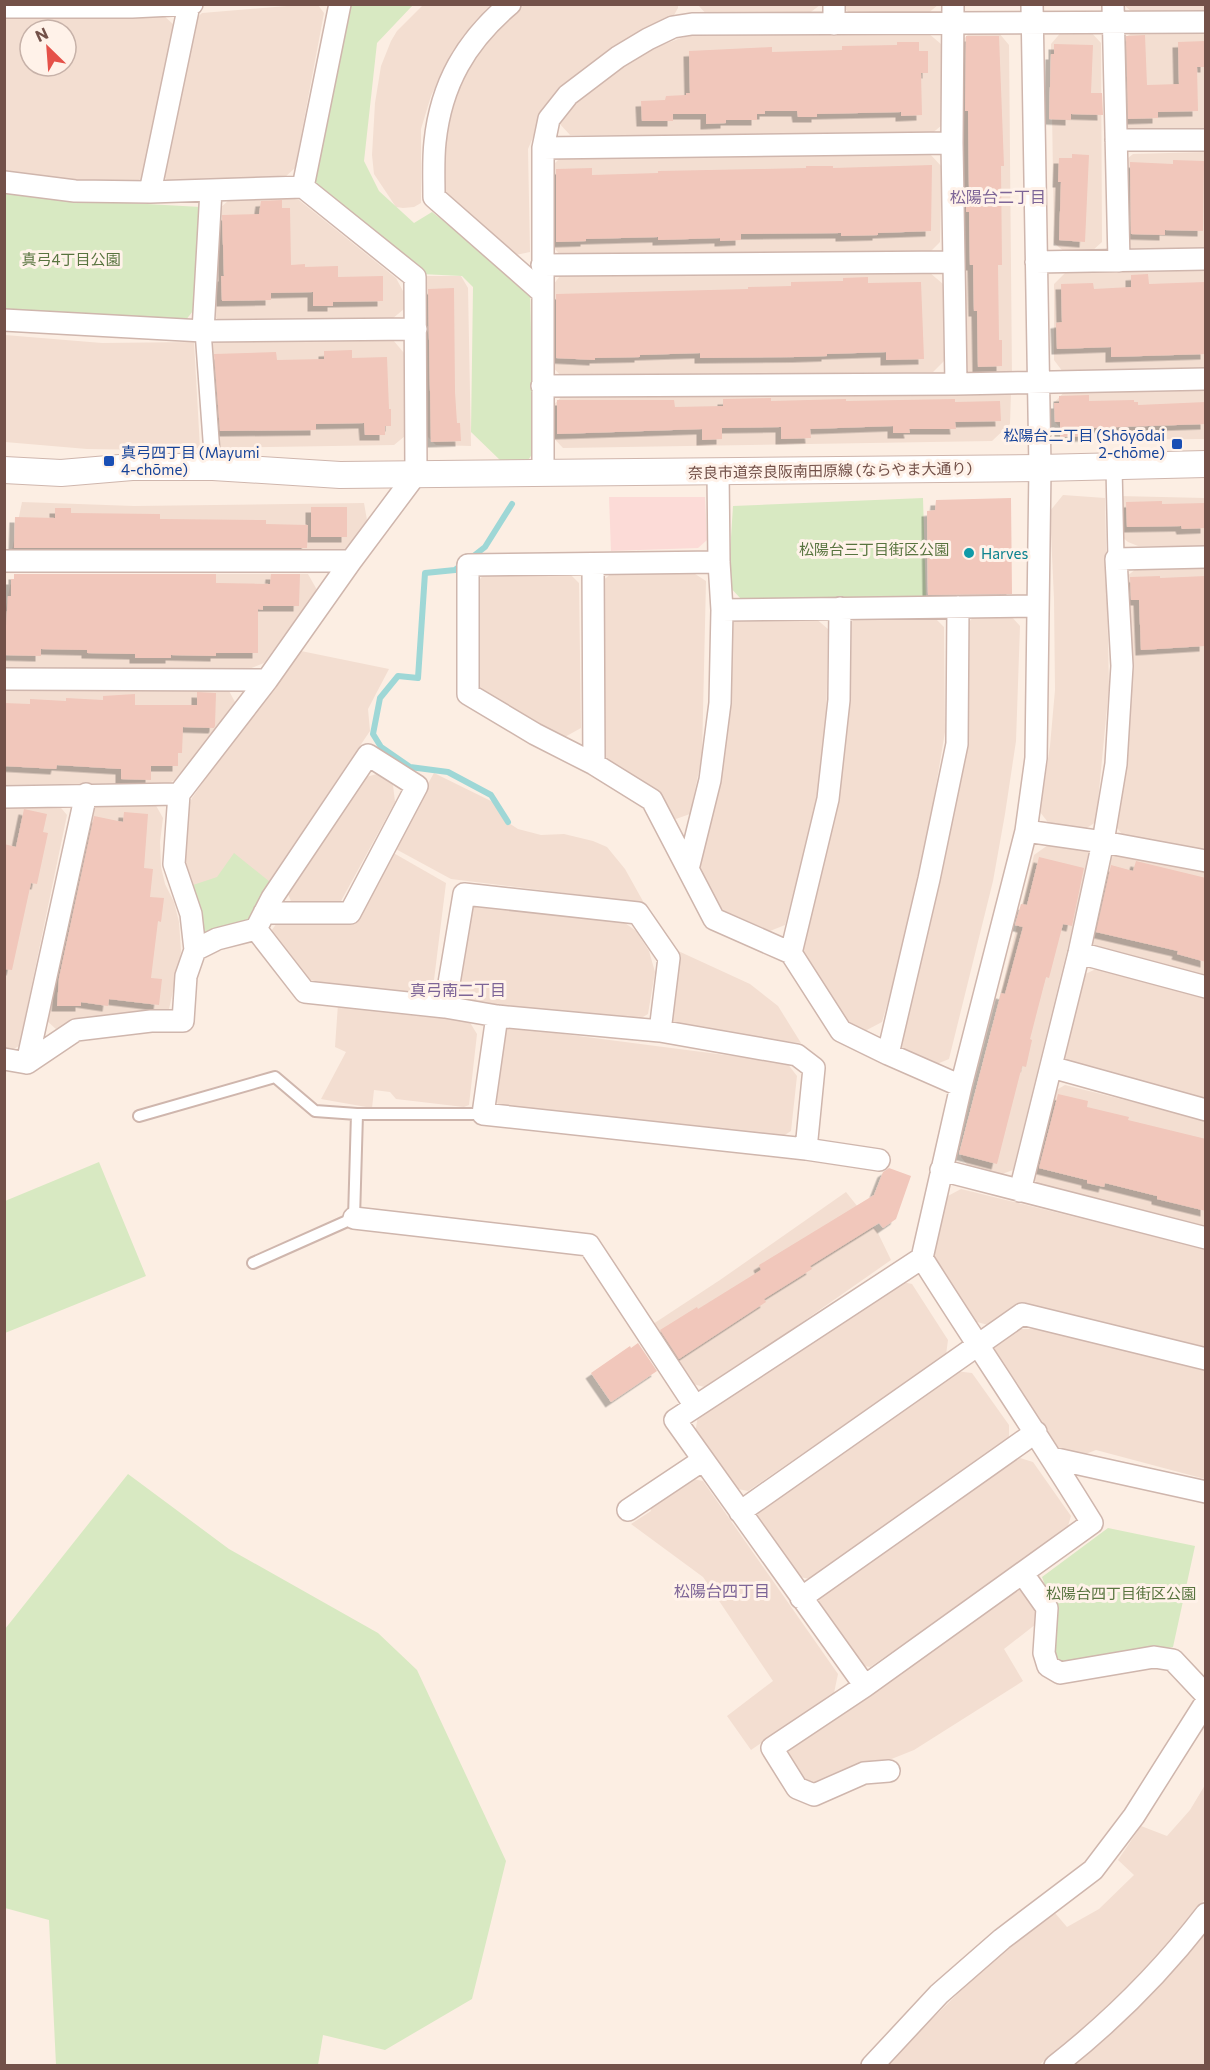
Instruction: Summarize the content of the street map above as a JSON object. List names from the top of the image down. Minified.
{"streets":{"street":["奈良市道奈良阪南田原線 (ならやま大通り)"]},"districts":["松陽台二丁目","真弓南二丁目","松陽台四丁目"],"parks":["真弓4丁目公園","松陽台三丁目街区公園","松陽台四丁目街区公園"],"places":{"transit":["松陽台二丁目 (Shōyōdai 2-chōme)","真弓四丁目 (Mayumi 4-chōme)"],"other":["Harves"]},"north":"top left"}
